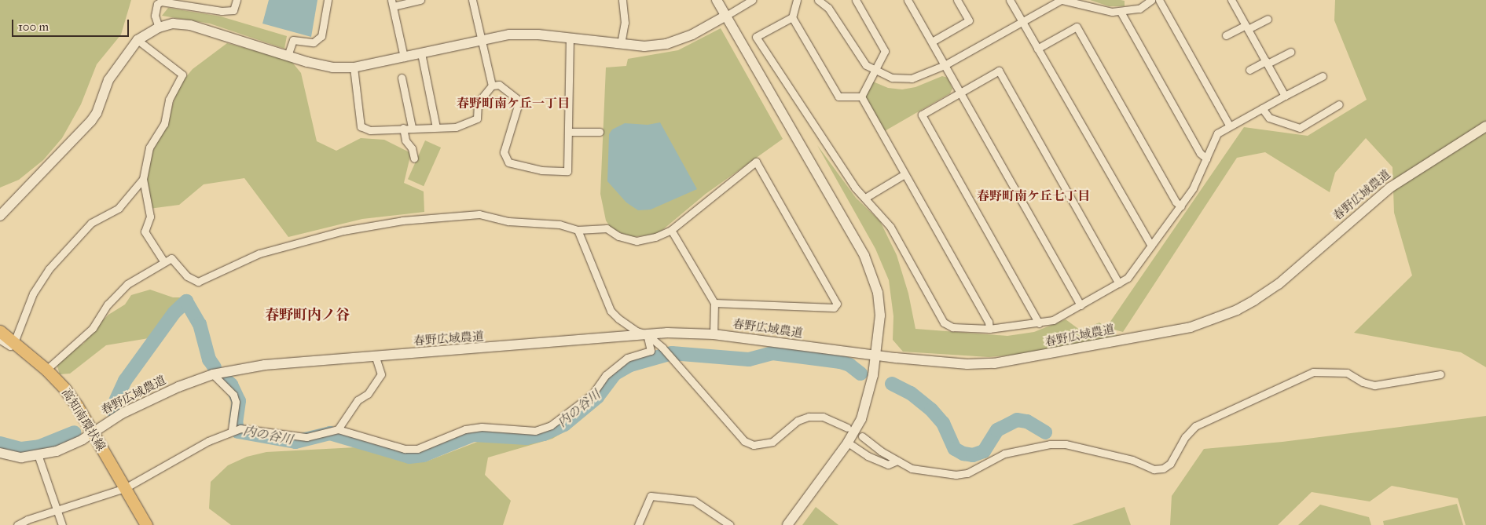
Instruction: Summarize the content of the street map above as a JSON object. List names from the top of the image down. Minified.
{"streets":{"main road":["高知南環状線"],"street":["春野広域農道"]},"crossings":[["春野広域農道","高知南環状線"]],"districts":["春野町南ケ丘一丁目","春野町南ケ丘七丁目","春野町内ノ谷"],"water":["内の谷川"],"scale_bar":"100 m"}
